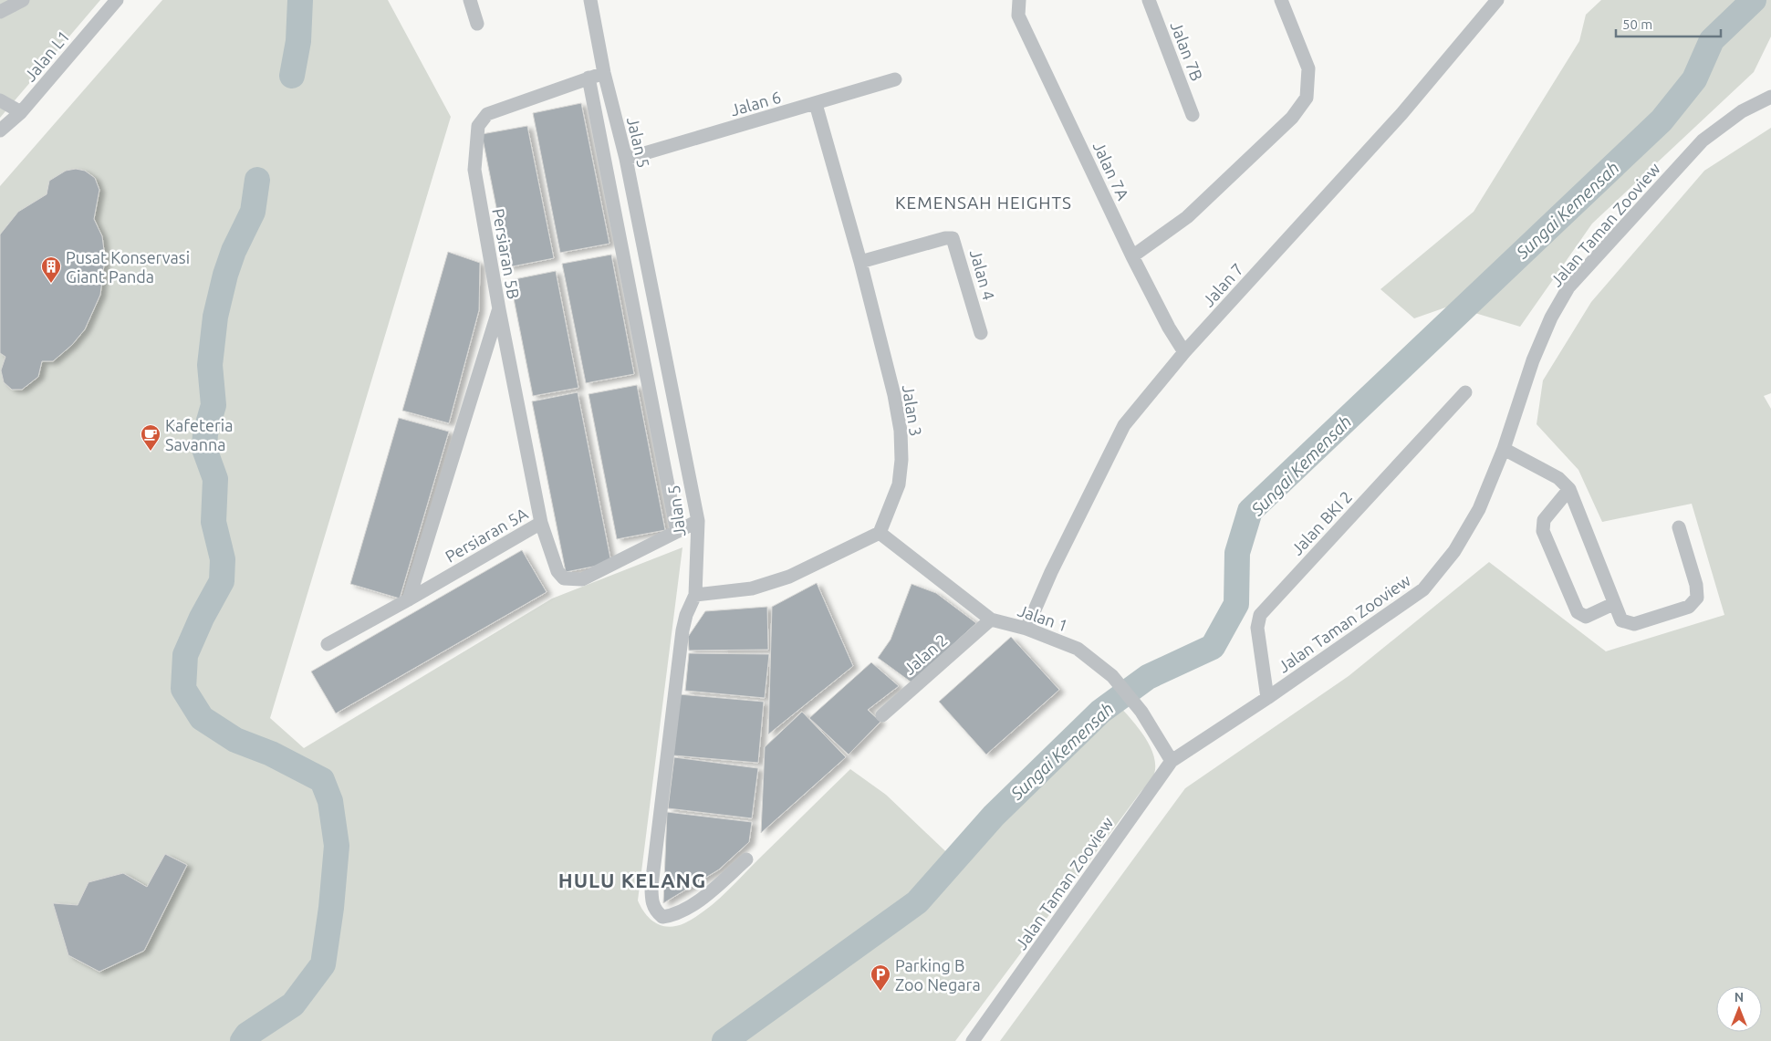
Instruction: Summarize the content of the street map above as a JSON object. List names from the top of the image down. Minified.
{"streets":{"street":["Jalan 7B","Jalan L1","Jalan 6","Jalan 5","Jalan 7A","Jalan Taman Zooview","Persiaran 5B","Jalan 4","Jalan 7","Jalan 3","Jalan BKI 2","Persiaran 5A","Jalan 1","Jalan 2"]},"crossings":[["Jalan 6","Jalan 5"],["Jalan 6","Jalan 3"],["Jalan 5","Persiaran 5B"],["Jalan 5","Persiaran 5A"],["Jalan 7A","Jalan 7"],["Jalan Taman Zooview","Jalan BKI 2"],["Jalan Taman Zooview","Jalan 1"],["Persiaran 5B","Persiaran 5A"],["Jalan 4","Jalan 3"],["Jalan 7","Jalan 1"],["Jalan 3","Jalan 1"],["Jalan 1","Jalan 2"]],"districts":["KEMENSAH HEIGHTS","HULU KELANG"],"water":["Sungai Kemensah"],"places":{"building":["Pusat Konservasi Giant Panda"],"cafe":["Kafeteria Savanna"],"parking":["Parking B Zoo Negara"]},"scale_bar":"50 m","north":"top"}
